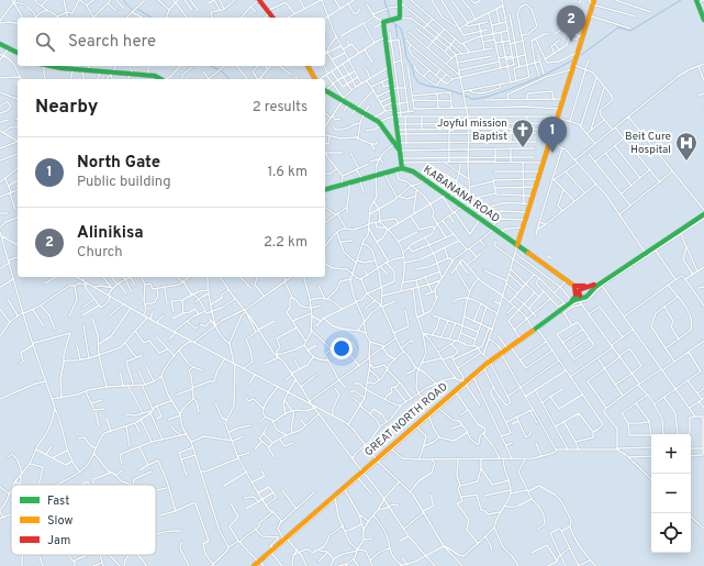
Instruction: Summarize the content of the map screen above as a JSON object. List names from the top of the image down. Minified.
{"streets":{"main road":["KABANANA ROAD","GREAT NORTH ROAD"]},"places":{"church":["Joyful mission Baptist"],"hospital":["Beit Cure Hospital"]},"legend":["Fast","Slow","Jam"],"page":{"pins":["2","1"],"search":"Search here","heading":["Nearby","2 results"],"list":[{"mark":"1","name":"North Gate","note":"Public building","value":"1.6 km"},{"mark":"2","name":"Alinikisa","note":"Church","value":"2.2 km"}],"map_buttons":["+","−"]}}
